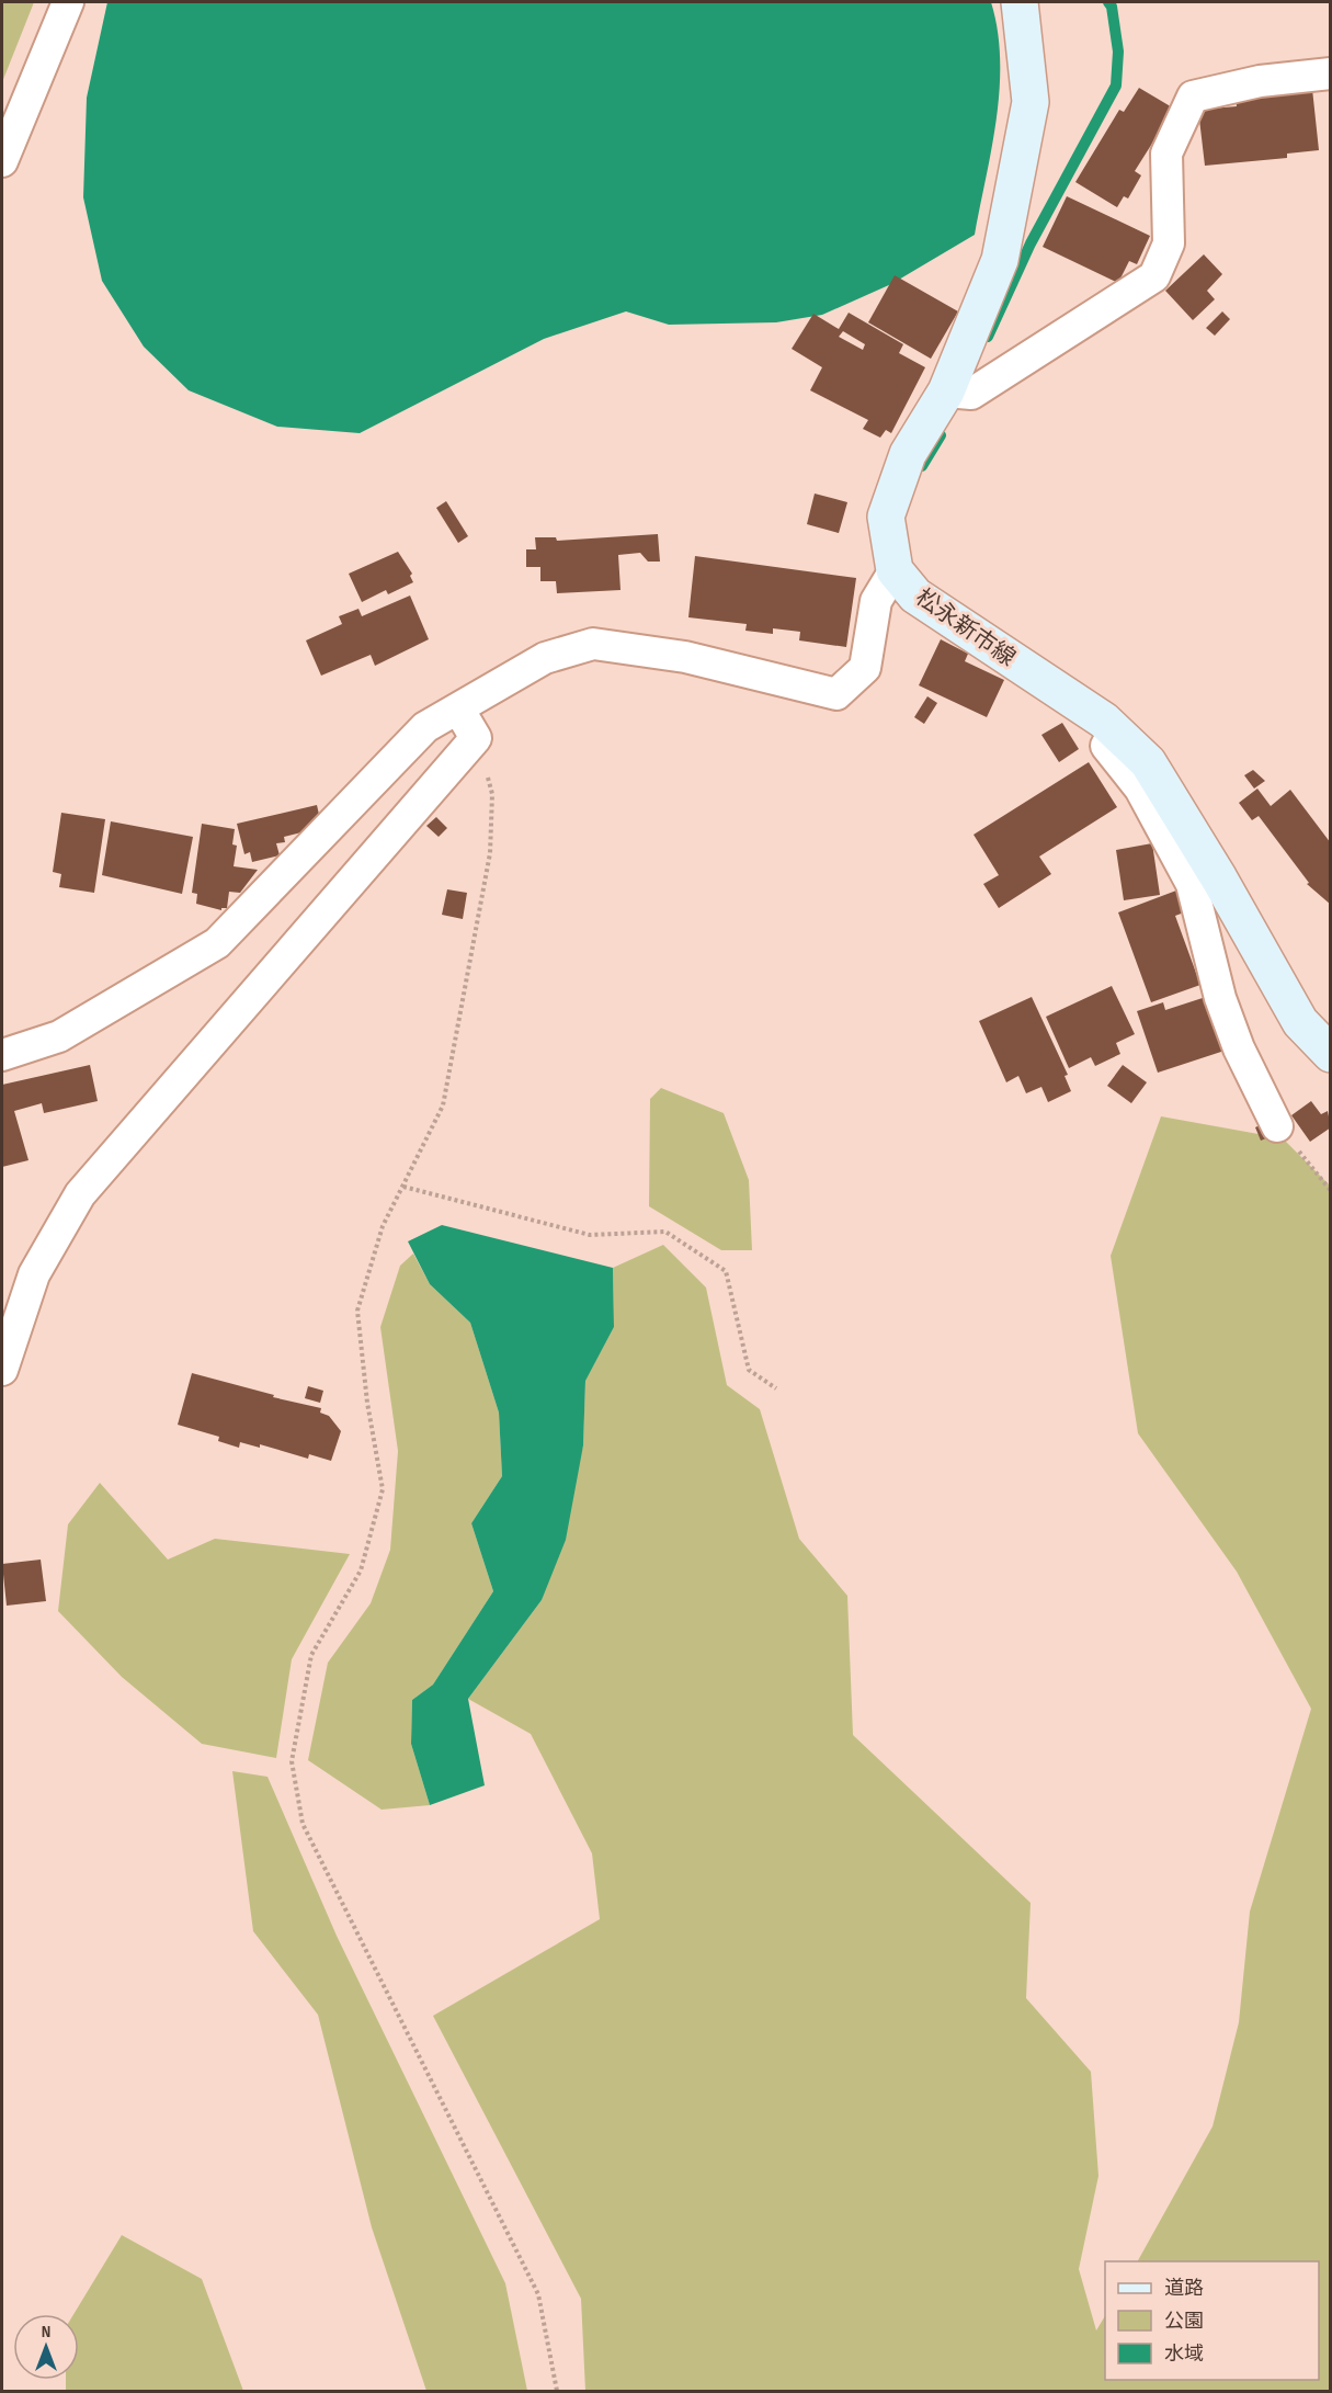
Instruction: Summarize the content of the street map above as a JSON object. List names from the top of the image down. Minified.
{"streets":{"main road":["松永新市線"]},"legend":["道路","公園","水域"],"north":"top"}
